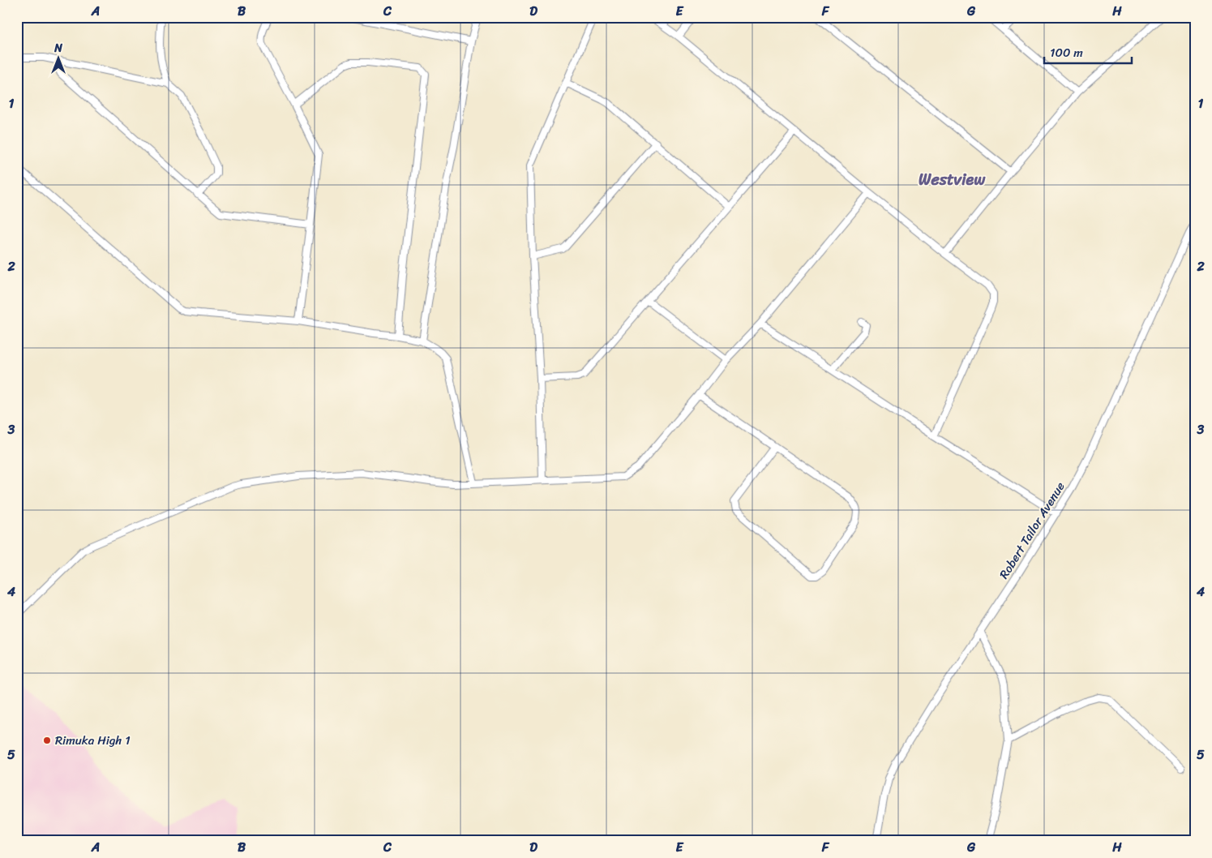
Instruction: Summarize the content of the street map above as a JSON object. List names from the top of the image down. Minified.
{"streets":{"street":["Robert Tailor Avenue"]},"districts":["Westview"],"places":["Rimuka High 1"],"scale_bar":"100 m","north":"top","grid":{"columns":["A","B","C","D","E","F","G","H"],"rows":["1","2","3","4","5"]}}
